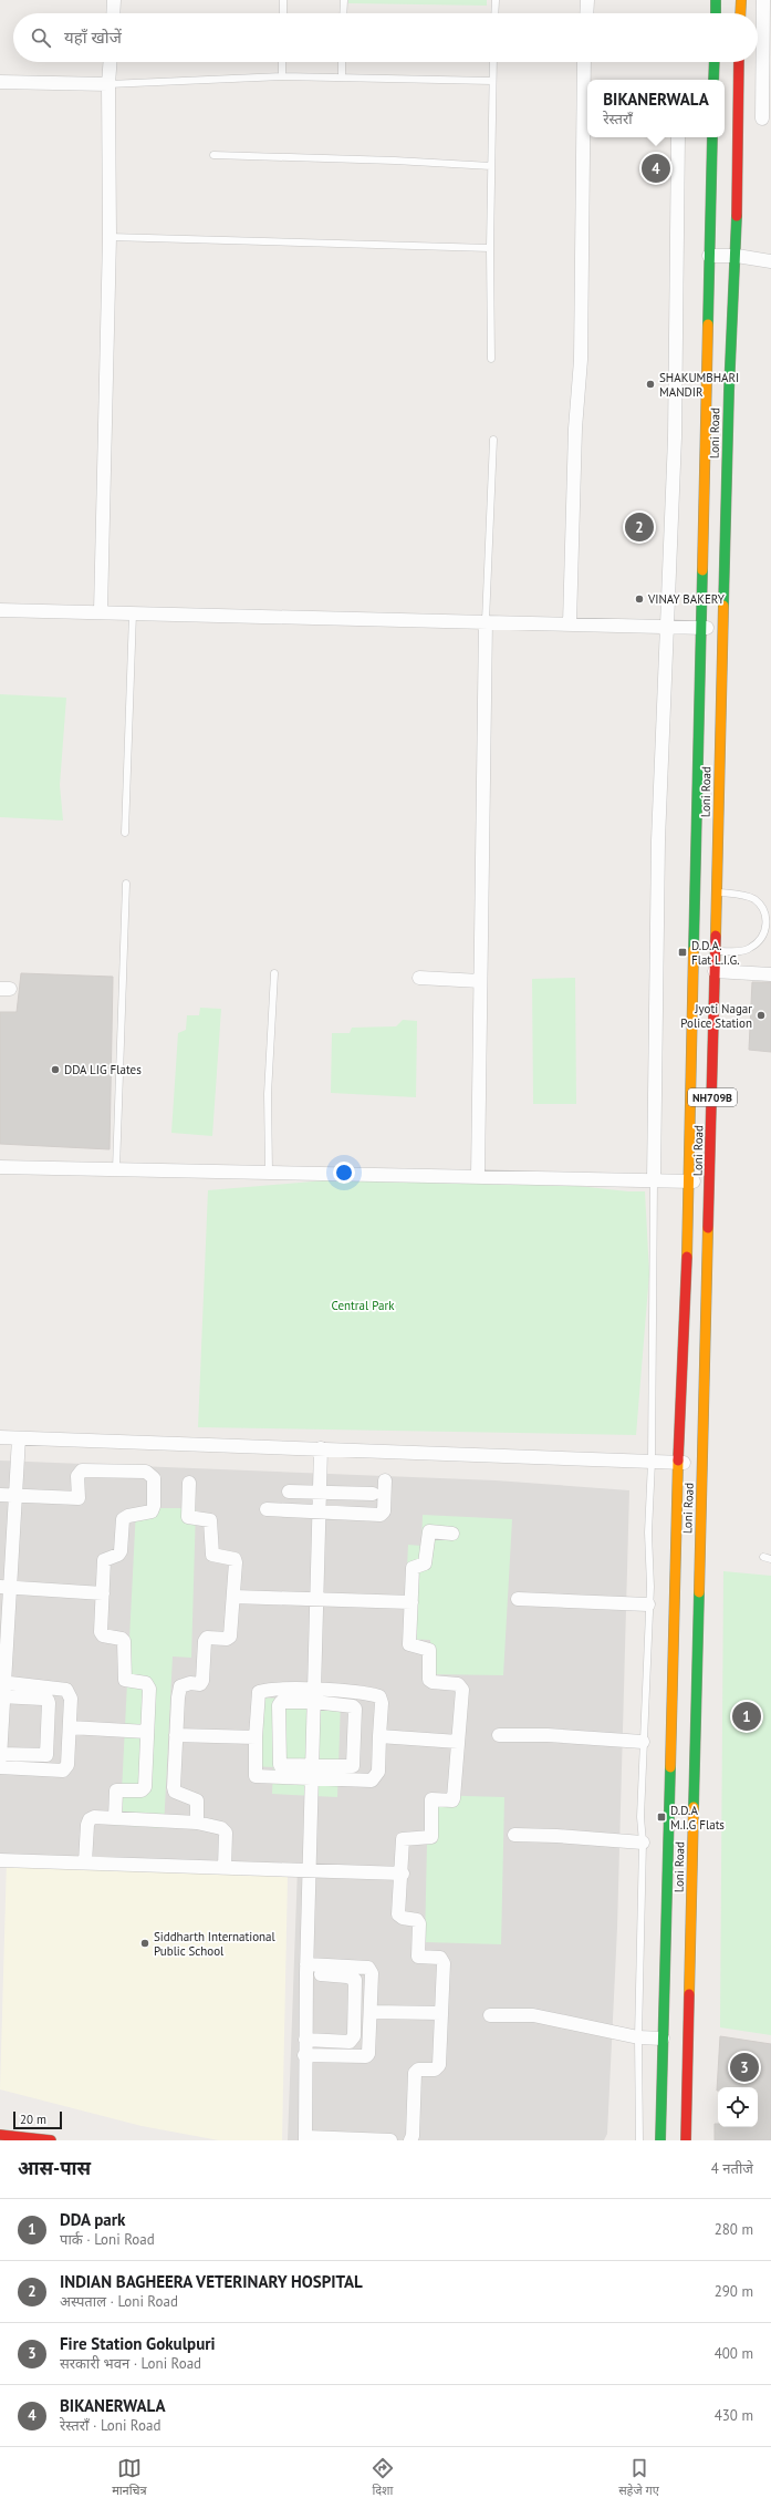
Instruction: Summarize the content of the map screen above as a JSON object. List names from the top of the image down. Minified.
{"streets":{"main road":["Loni Road","NH709B"]},"parks":["Central Park"],"places":{"other":["SHAKUMBHARI MANDIR","VINAY BAKERY","Jyoti Nagar Police Station","DDA LIG Flates","Siddharth International Public School"],"transit":["D.D.A. Flat L.I.G.","D.D.A M.I.G Flats"]},"scale_bar":"20 m","page":{"search":"यहाँ खोजें","popup":["BIKANERWALA","रेस्तराँ"],"pins":["4","2","1","3"],"scale":"20 m","heading":["आस-पास","4 नतीजे"],"list":[{"mark":"1","name":"DDA park","note":"पार्क · Loni Road","value":"280 m"},{"mark":"2","name":"INDIAN BAGHEERA VETERINARY HOSPITAL","note":"अस्पताल · Loni Road","value":"290 m"},{"mark":"3","name":"Fire Station Gokulpuri","note":"सरकारी भवन · Loni Road","value":"400 m"},{"mark":"4","name":"BIKANERWALA","note":"रेस्तराँ · Loni Road","value":"430 m"}],"nav":["मानचित्र","दिशा","सहेजे गए"]}}
